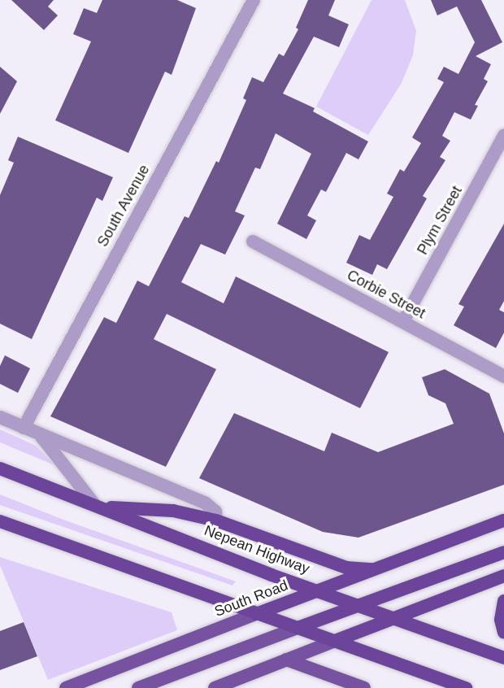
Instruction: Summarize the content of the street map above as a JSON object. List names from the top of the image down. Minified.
{"streets":{"highway":["Nepean Highway","South Road"],"street":["South Avenue","Plym Street","Corbie Street"]},"crossings":[["Plym Street","Corbie Street"],["Nepean Highway","South Road"]]}
